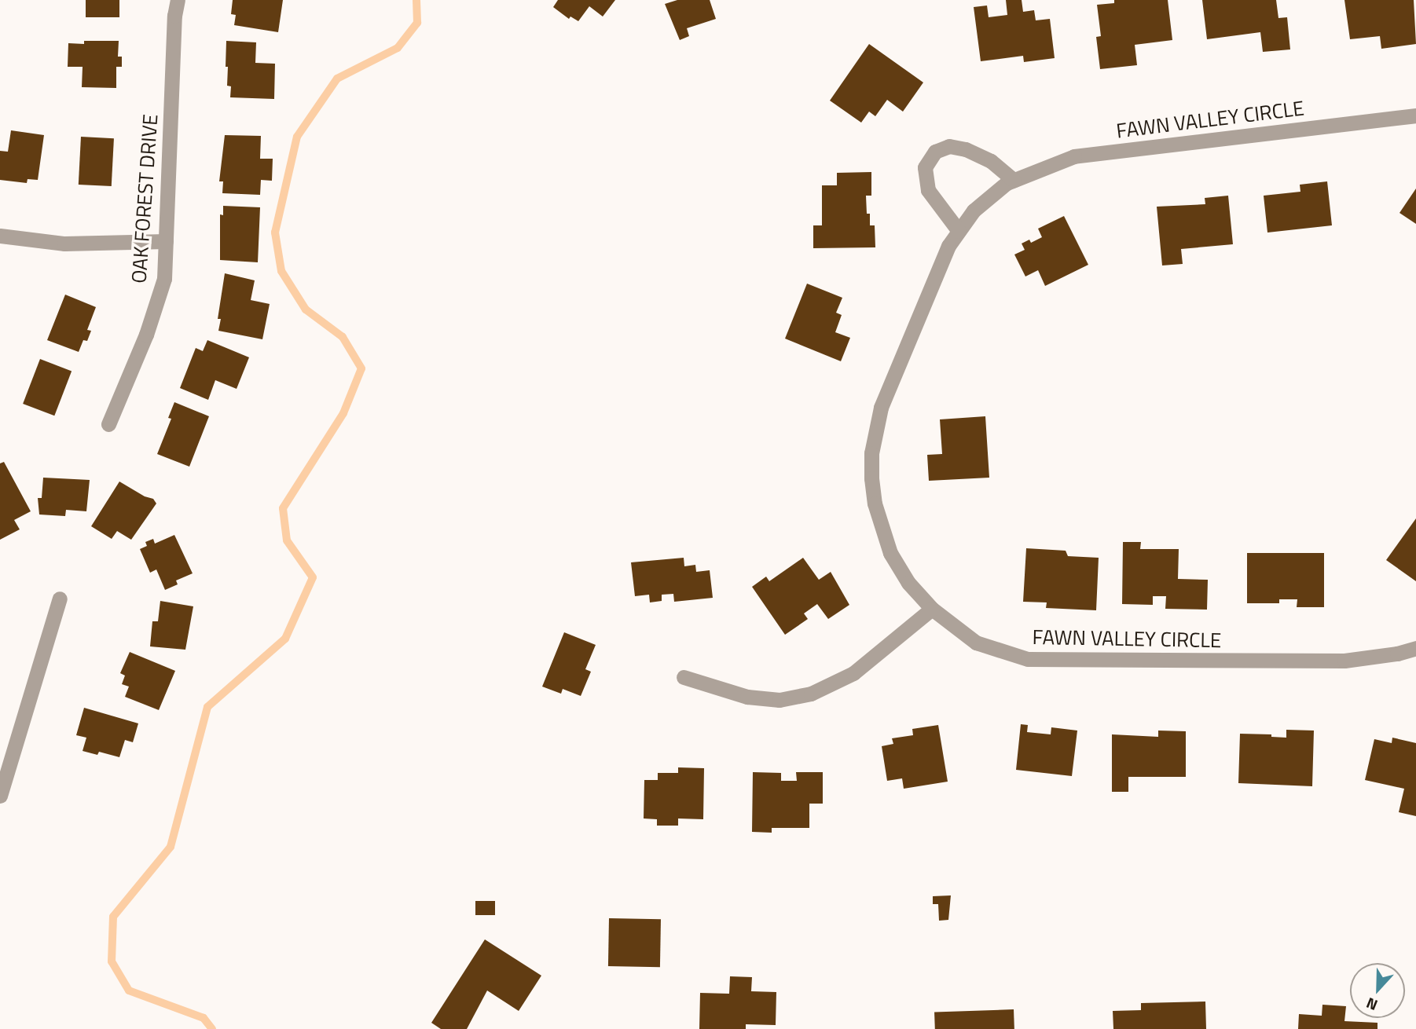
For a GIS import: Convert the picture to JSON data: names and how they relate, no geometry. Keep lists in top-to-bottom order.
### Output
{
  "streets": {
    "street": ["FAWN VALLEY CIRCLE", "OAK FOREST DRIVE"]
  },
  "north": "bottom"
}
